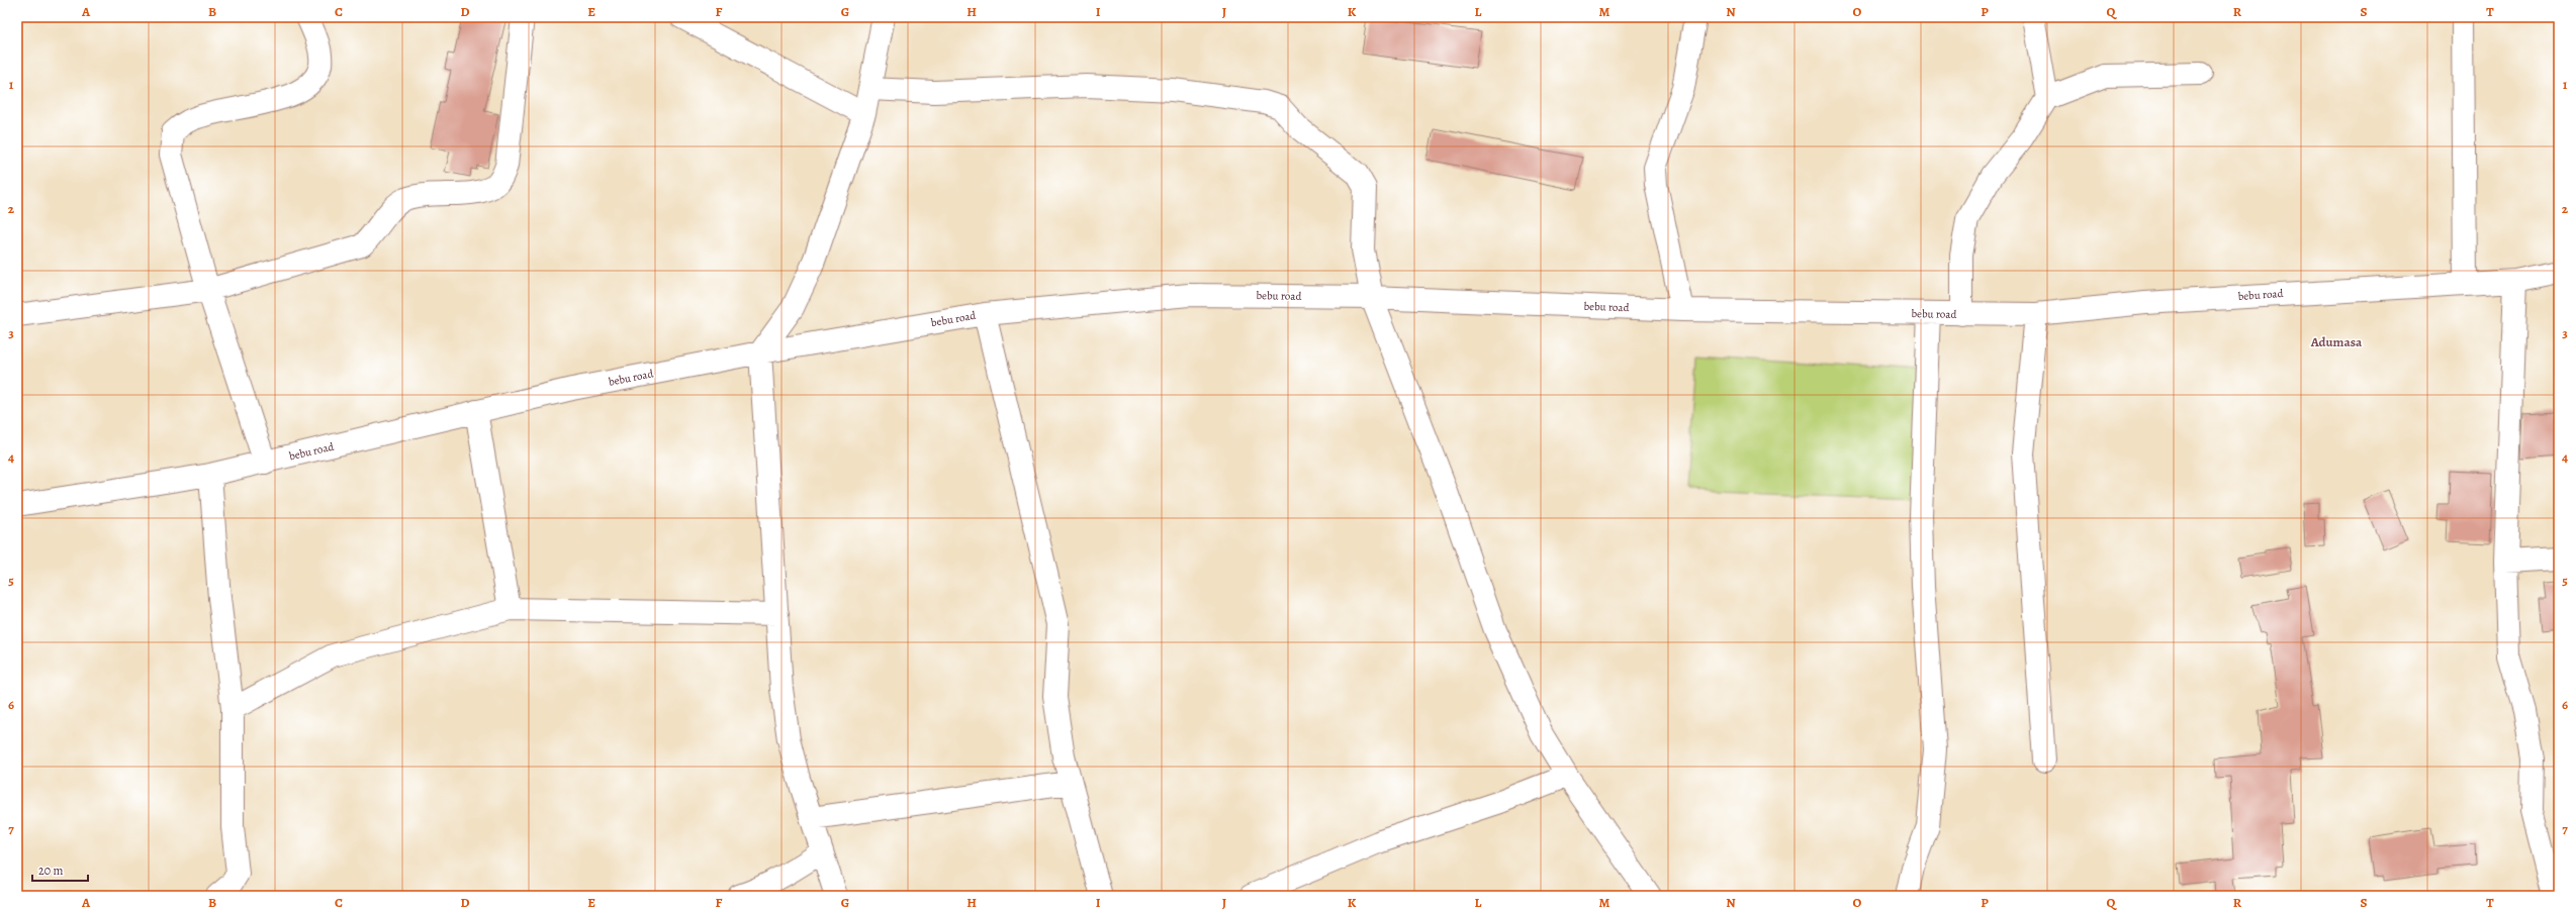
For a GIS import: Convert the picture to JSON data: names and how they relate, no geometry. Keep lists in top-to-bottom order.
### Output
{
  "streets": {
    "street": ["bebu road"]
  },
  "districts": ["Adumasa"],
  "scale_bar": "20 m",
  "grid": {
    "columns": [
      "A",
      "B",
      "C",
      "D",
      "E",
      "F",
      "G",
      "H",
      "I",
      "J",
      "K",
      "L",
      "M",
      "N",
      "O",
      "P",
      "Q",
      "R",
      "S",
      "T"
    ],
    "rows": [
      "1",
      "2",
      "3",
      "4",
      "5",
      "6",
      "7"
    ]
  }
}
